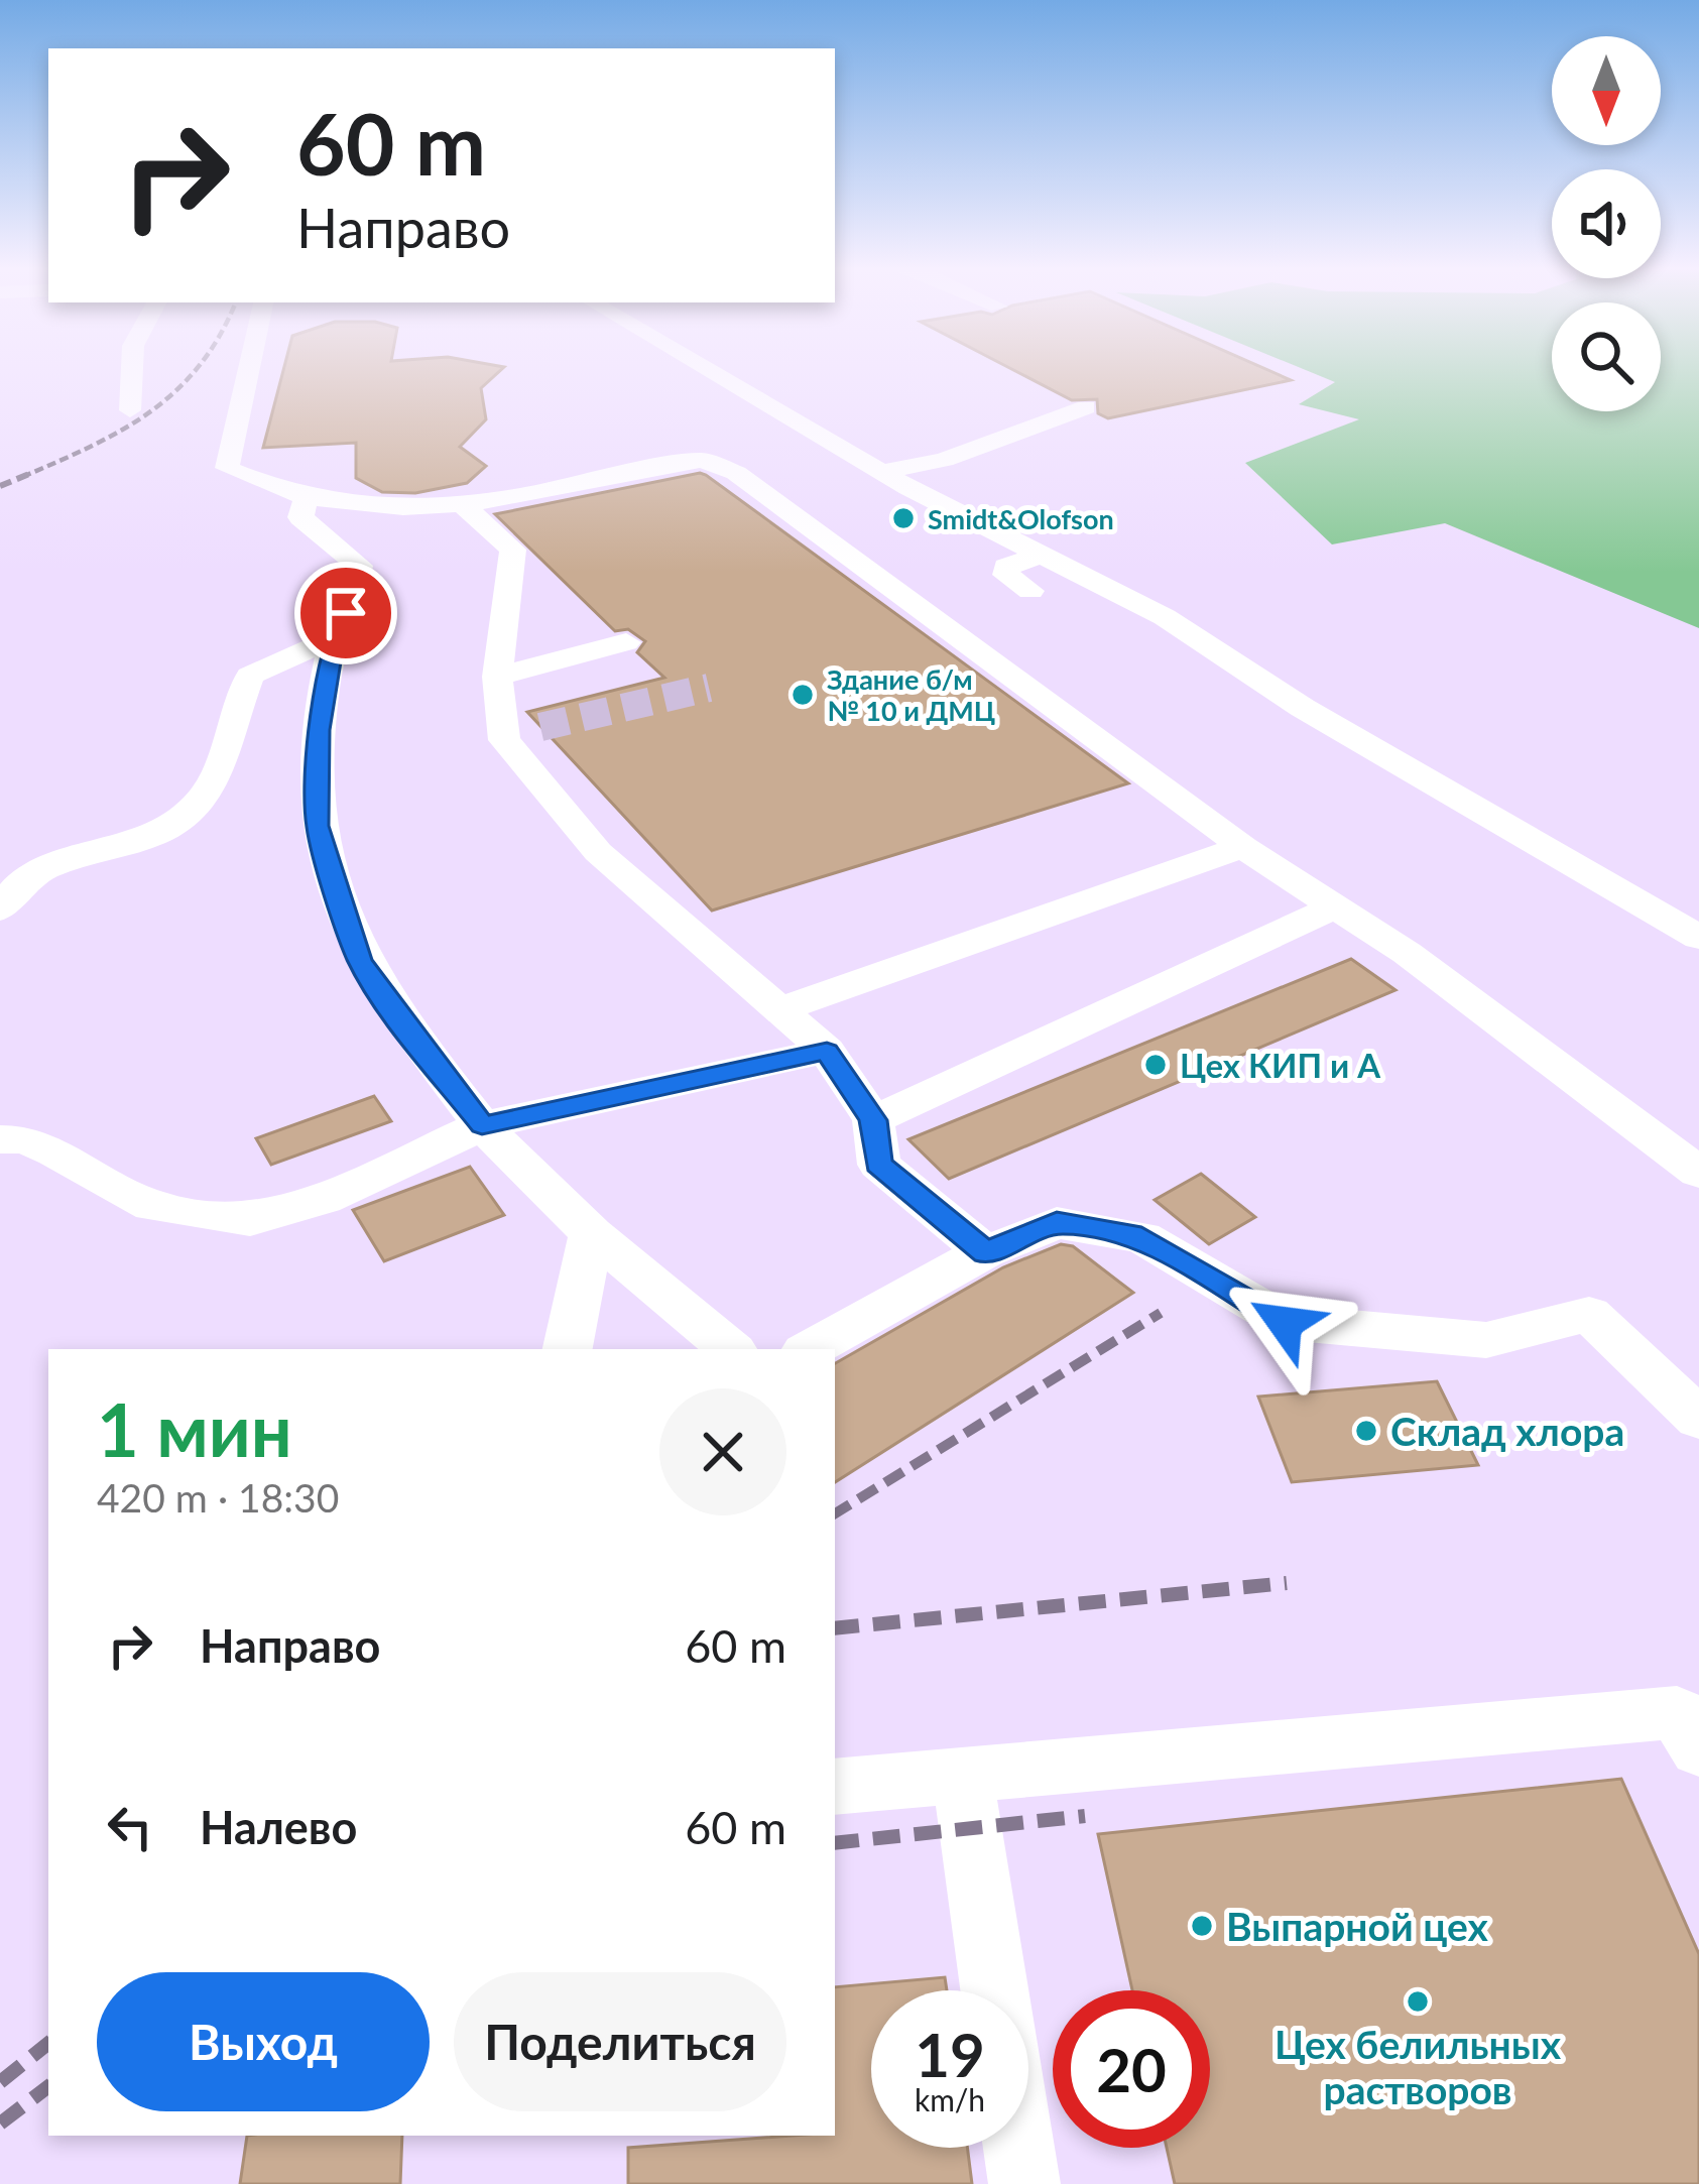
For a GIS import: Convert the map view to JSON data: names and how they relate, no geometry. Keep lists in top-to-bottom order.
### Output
{
  "places": [
    "Smidt&Olofson",
    "Здание б/м № 10 и ДМЦ",
    "Цех КИП и А",
    "Склад хлора",
    "Выпарной цех",
    "Цех белильных растворов"
  ],
  "north": "bottom",
  "page": {
    "turn": ["60 m", "Направо"],
    "heading": ["1 мин", "420 m · 18:30"],
    "list": [
      {
        "name": "Направо",
        "value": "60 m"
      },
      {
        "name": "Налево",
        "value": "60 m"
      }
    ],
    "buttons": ["Выход", "Поделиться"],
    "speed": "19 km/h",
    "limit": "20"
  }
}
